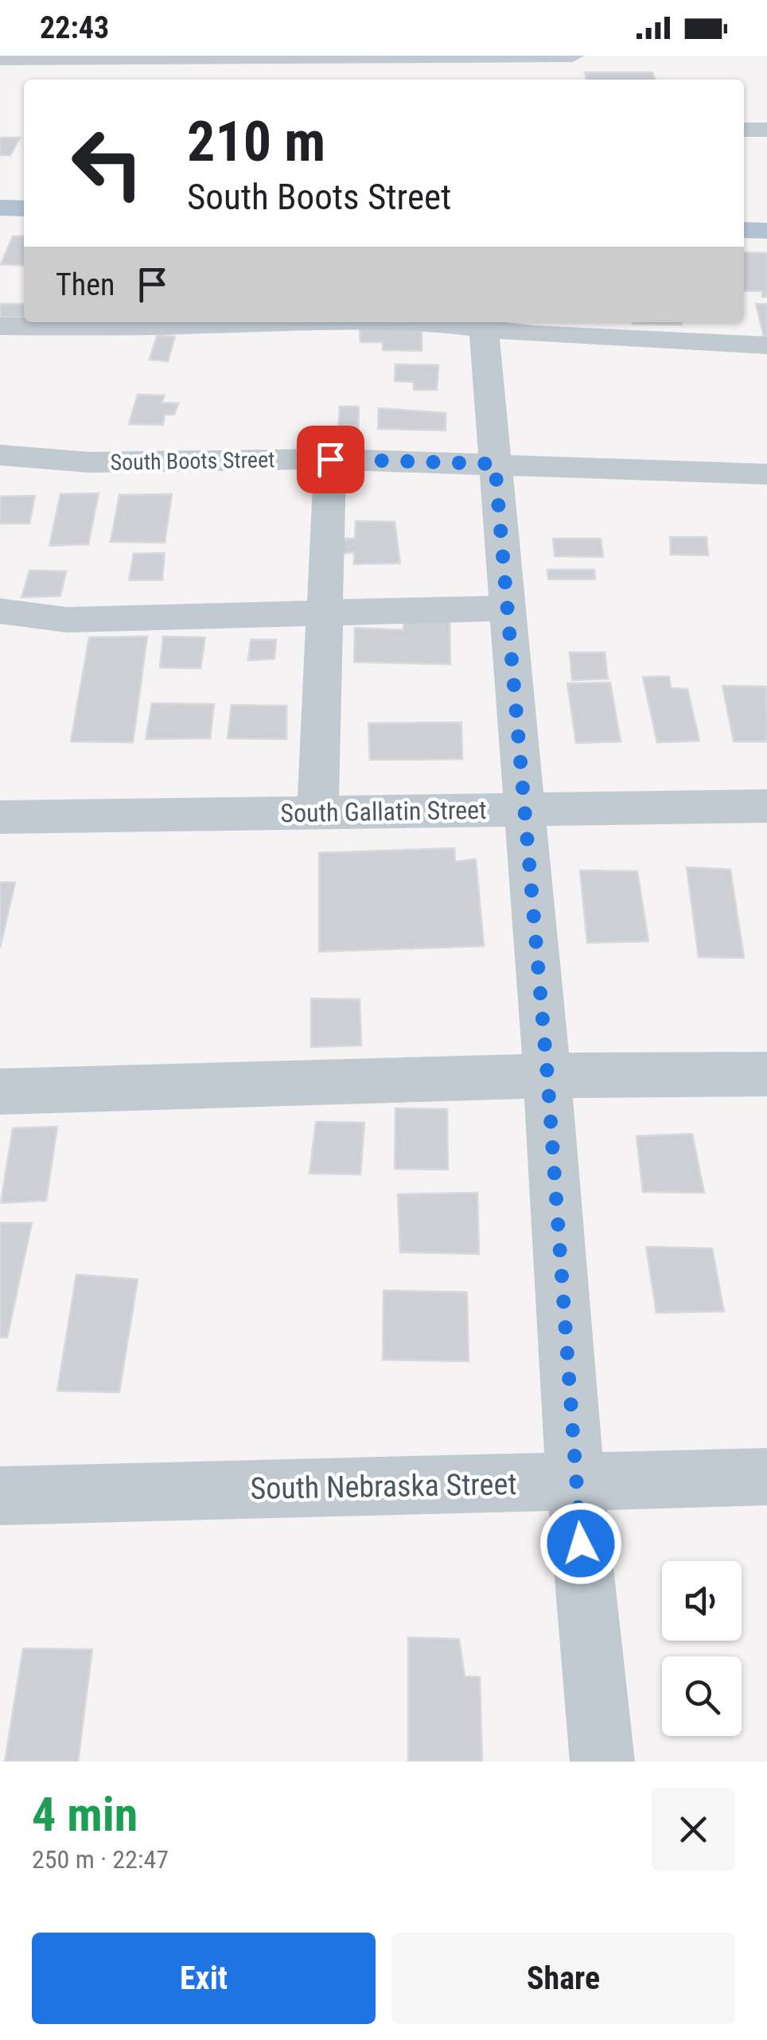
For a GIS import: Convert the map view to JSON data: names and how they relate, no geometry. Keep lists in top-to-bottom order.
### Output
{
  "streets": {
    "street": ["South Boots Street", "South Gallatin Street", "South Nebraska Street"]
  },
  "page": {
    "status": "22:43",
    "turn": ["210 m", "South Boots Street"],
    "then": "Then",
    "heading": ["4 min", "250 m · 22:47"],
    "buttons": ["Exit", "Share"]
  }
}
